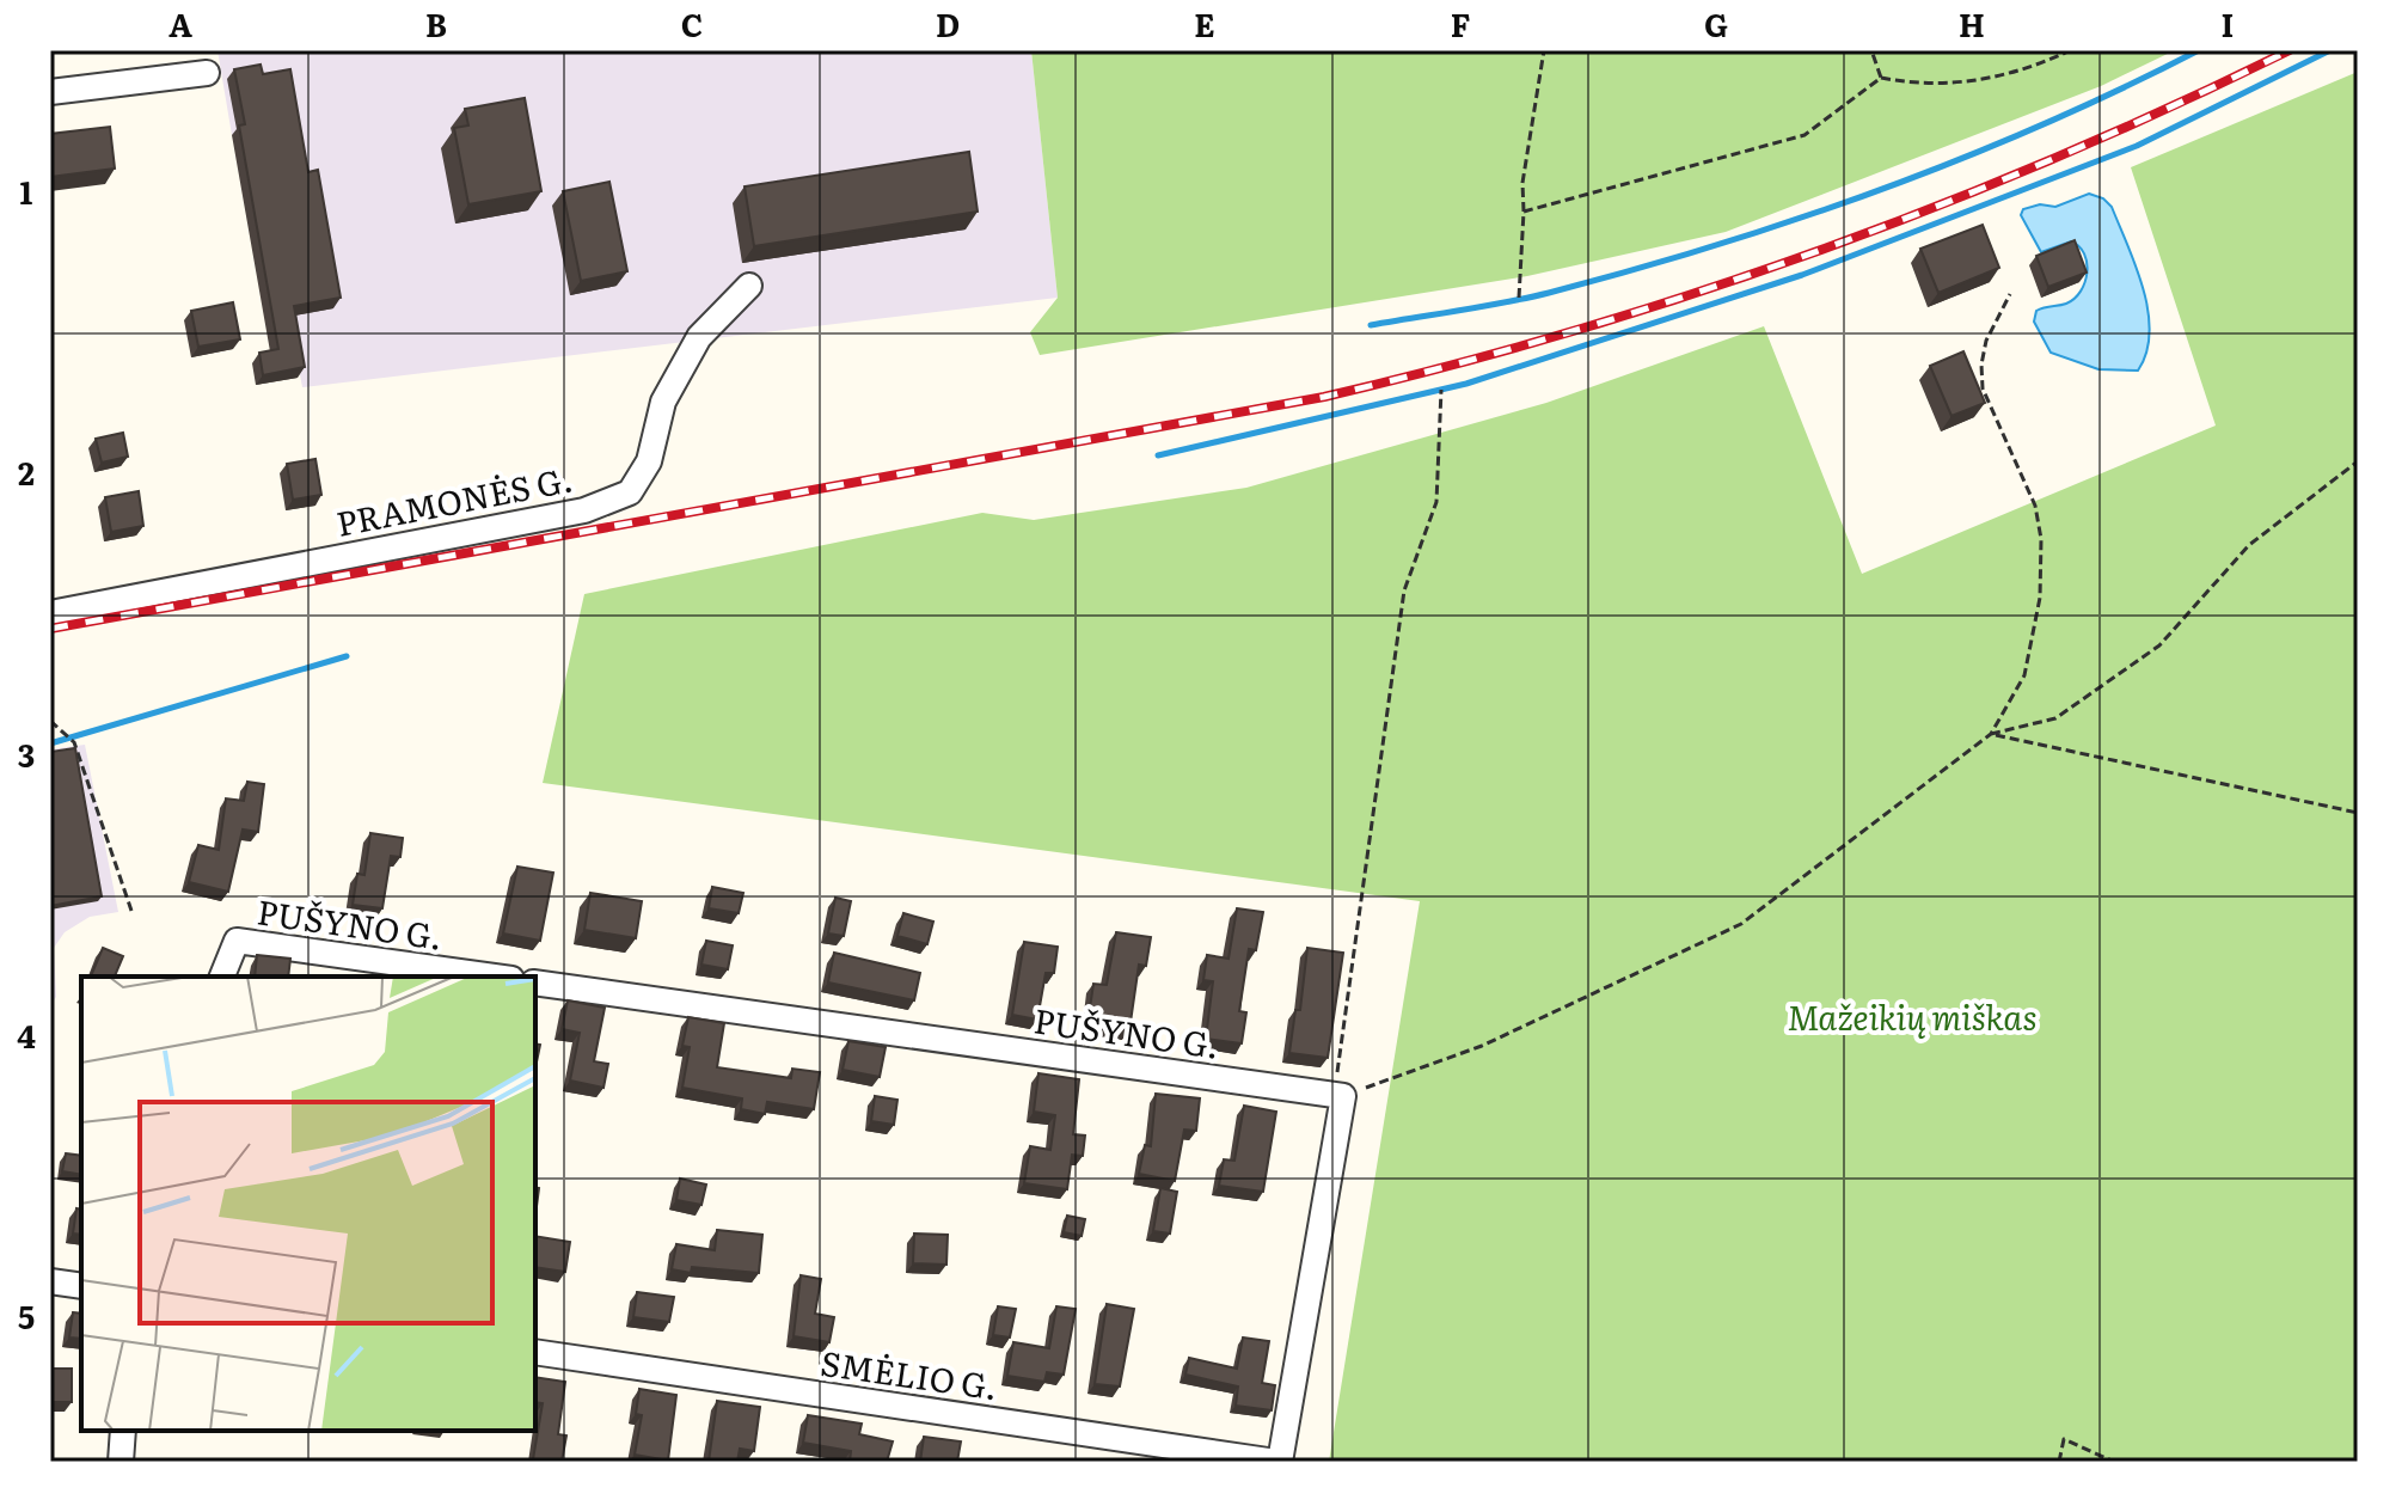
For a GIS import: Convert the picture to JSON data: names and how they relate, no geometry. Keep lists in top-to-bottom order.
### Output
{
  "streets": {
    "street": ["PRAMONĖS G.", "PUŠYNO G.", "SMĖLIO G."]
  },
  "parks": ["Mažeikių miškas"],
  "grid": {
    "columns": [
      "A",
      "B",
      "C",
      "D",
      "E",
      "F",
      "G",
      "H",
      "I"
    ],
    "rows": [
      "1",
      "2",
      "3",
      "4",
      "5"
    ]
  }
}
